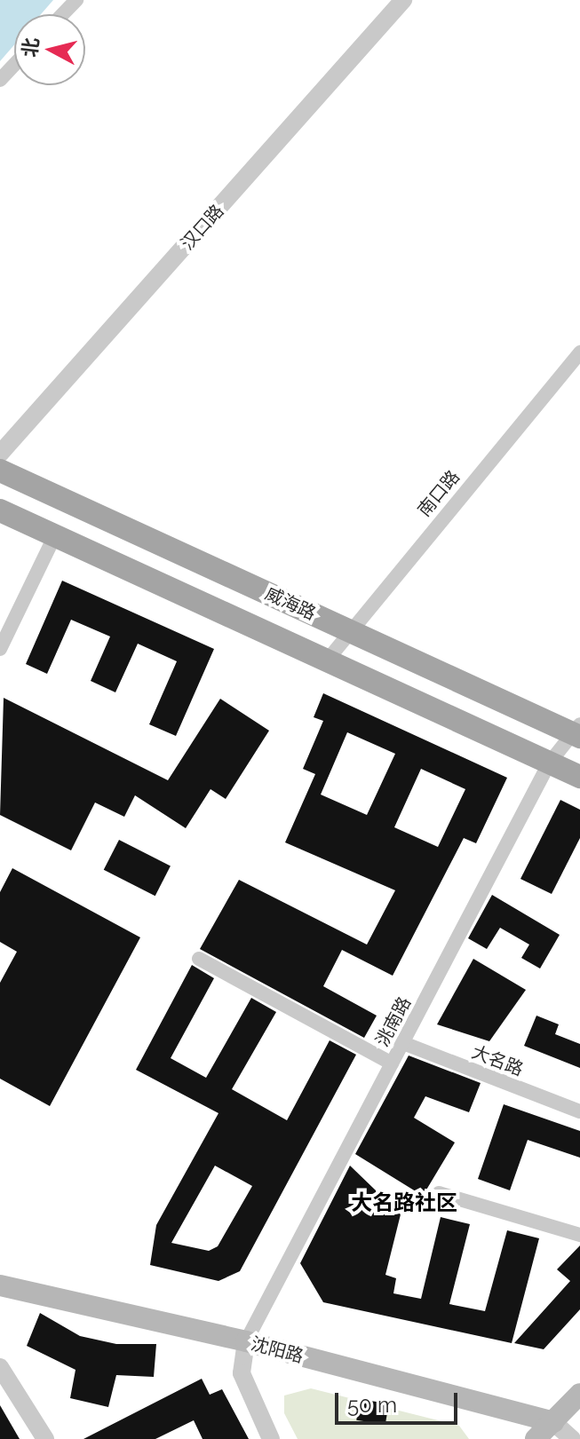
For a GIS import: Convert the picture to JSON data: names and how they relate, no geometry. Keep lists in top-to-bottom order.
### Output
{
  "streets": {
    "main road": ["威海路", "沈阳路"],
    "street": [
      "汉口路",
      "南口路",
      "洮南路",
      "大名路"
    ]
  },
  "crossings": [
    ["南口路", "威海路"],
    ["威海路", "洮南路"],
    ["洮南路", "大名路"],
    ["洮南路", "沈阳路"]
  ],
  "districts": ["大名路社区"],
  "scale_bar": "50 m",
  "north": "left"
}
